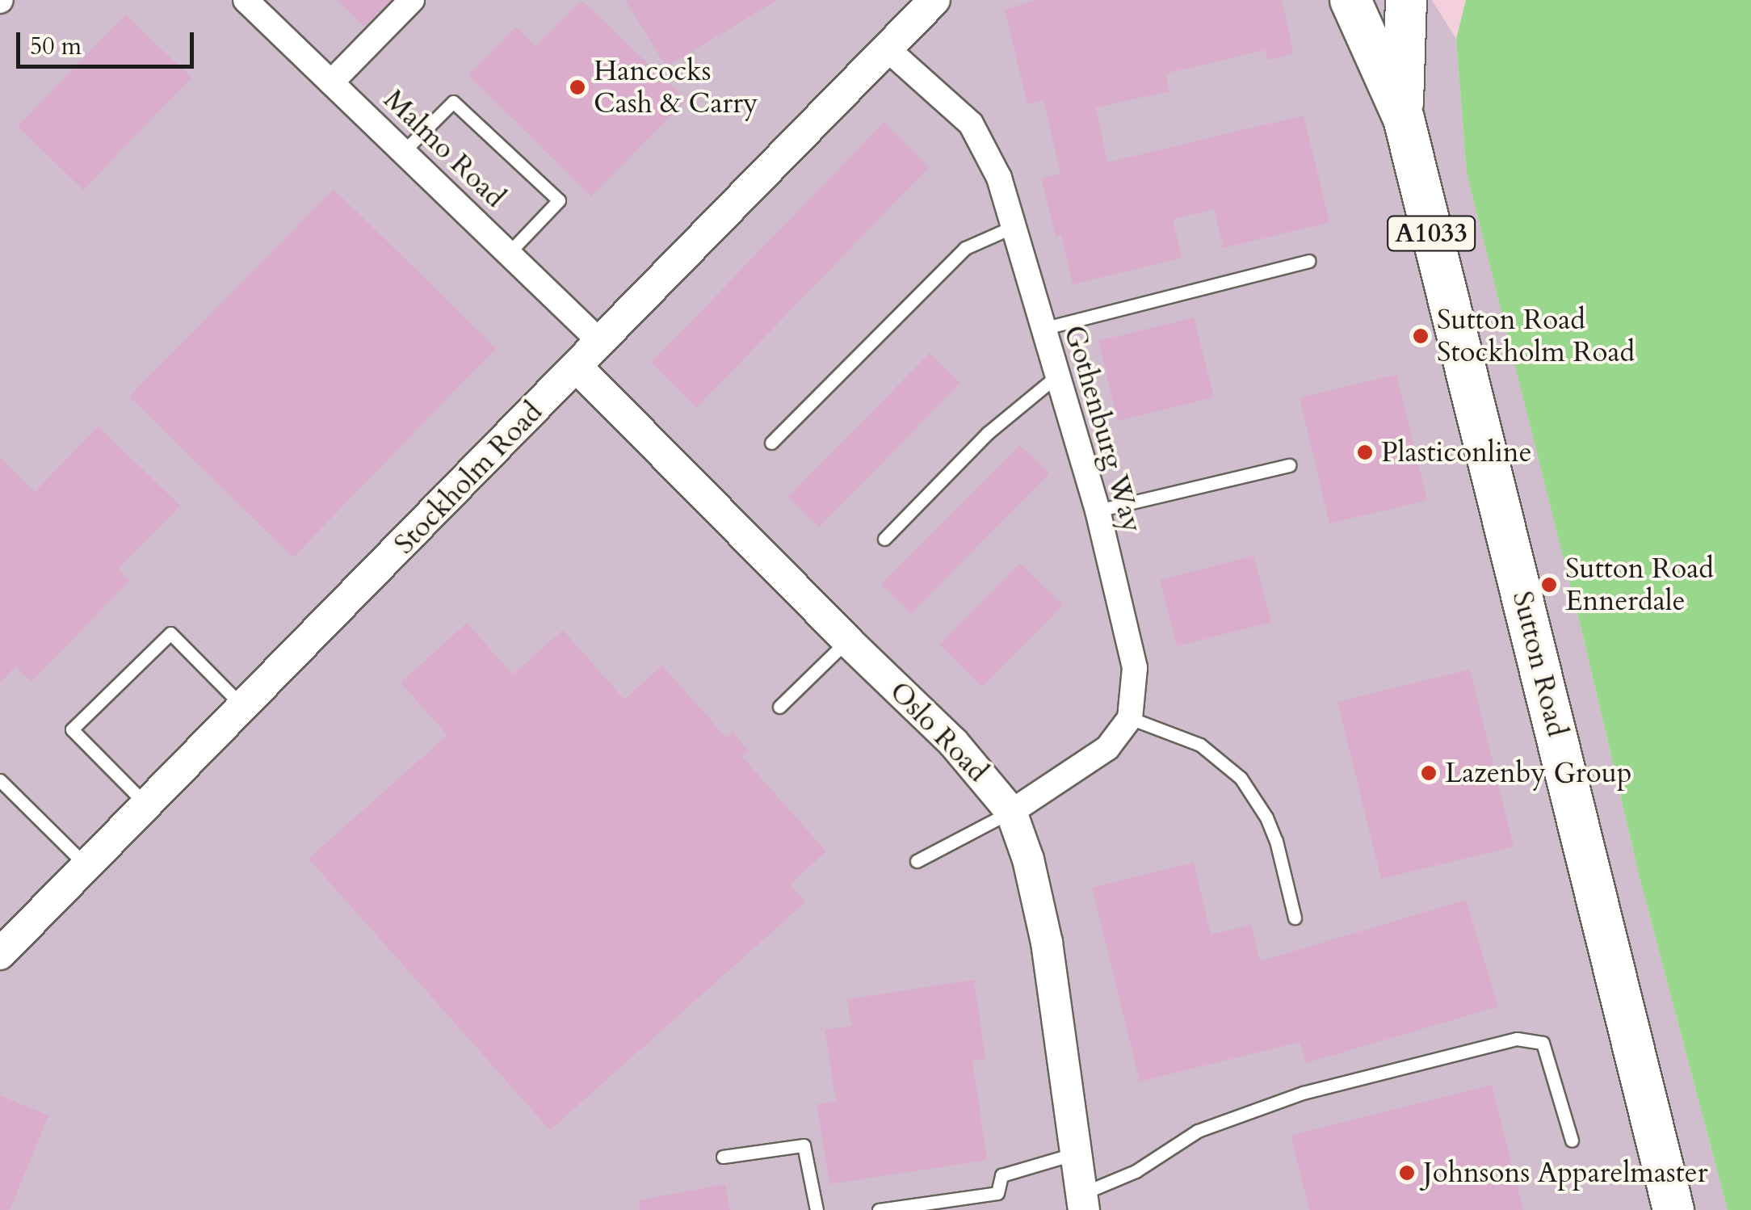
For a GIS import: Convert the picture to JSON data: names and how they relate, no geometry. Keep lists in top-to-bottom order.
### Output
{
  "streets": {
    "highway": ["A1033", "Sutton Road"],
    "street": [
      "Malmo Road",
      "Gothenburg Way",
      "Stockholm Road",
      "Oslo Road"
    ]
  },
  "crossings": [
    ["Malmo Road", "Stockholm Road"],
    ["A1033", "Sutton Road"],
    ["Gothenburg Way", "Stockholm Road"],
    ["Stockholm Road", "Oslo Road"]
  ],
  "places": [
    "Hancocks Cash & Carry",
    "Sutton Road Stockholm Road",
    "Plasticonline",
    "Sutton Road Ennerdale",
    "Lazenby Group",
    "Johnsons Apparelmaster"
  ],
  "scale_bar": "50 m"
}
